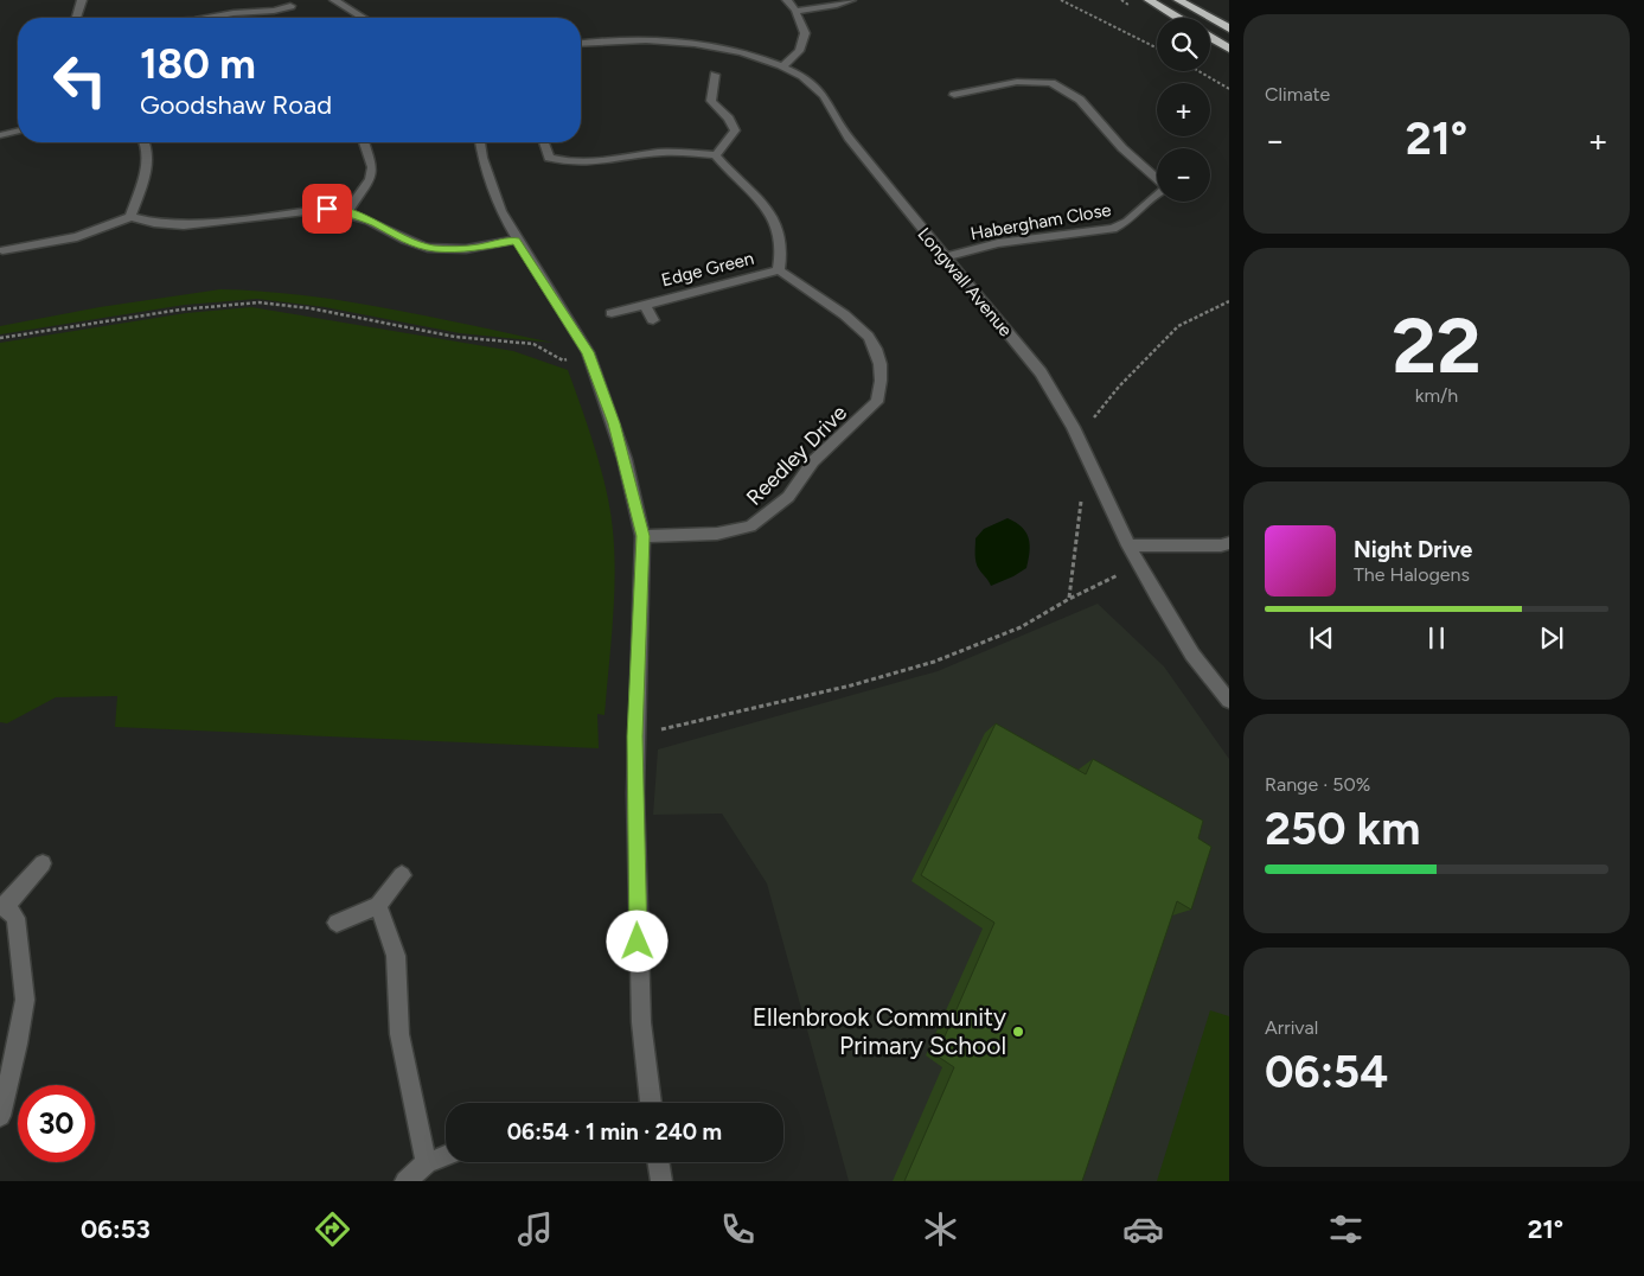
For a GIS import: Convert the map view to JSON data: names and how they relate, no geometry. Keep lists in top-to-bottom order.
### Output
{
  "streets": {
    "street": [
      "Habergham Close",
      "Edge Green",
      "Longwall Avenue",
      "Reedley Drive"
    ]
  },
  "crossings": [
    ["Habergham Close", "Longwall Avenue"],
    ["Edge Green", "Reedley Drive"]
  ],
  "places": ["Ellenbrook Community Primary School"],
  "page": {
    "tile": [
      "Climate",
      ["22", "km/h"],
      ["Range · 50%", "250 km"],
      ["Arrival", "06:54"]
    ],
    "map_buttons": ["+", "−"],
    "turn": ["180 m", "Goodshaw Road"],
    "heat": ["−", "21°", "+"],
    "song": ["Night Drive", "The Halogens"],
    "limit": "30",
    "trip": "06:54 · 1 min · 240 m",
    "tabs": ["06:53", "21°"]
  }
}
